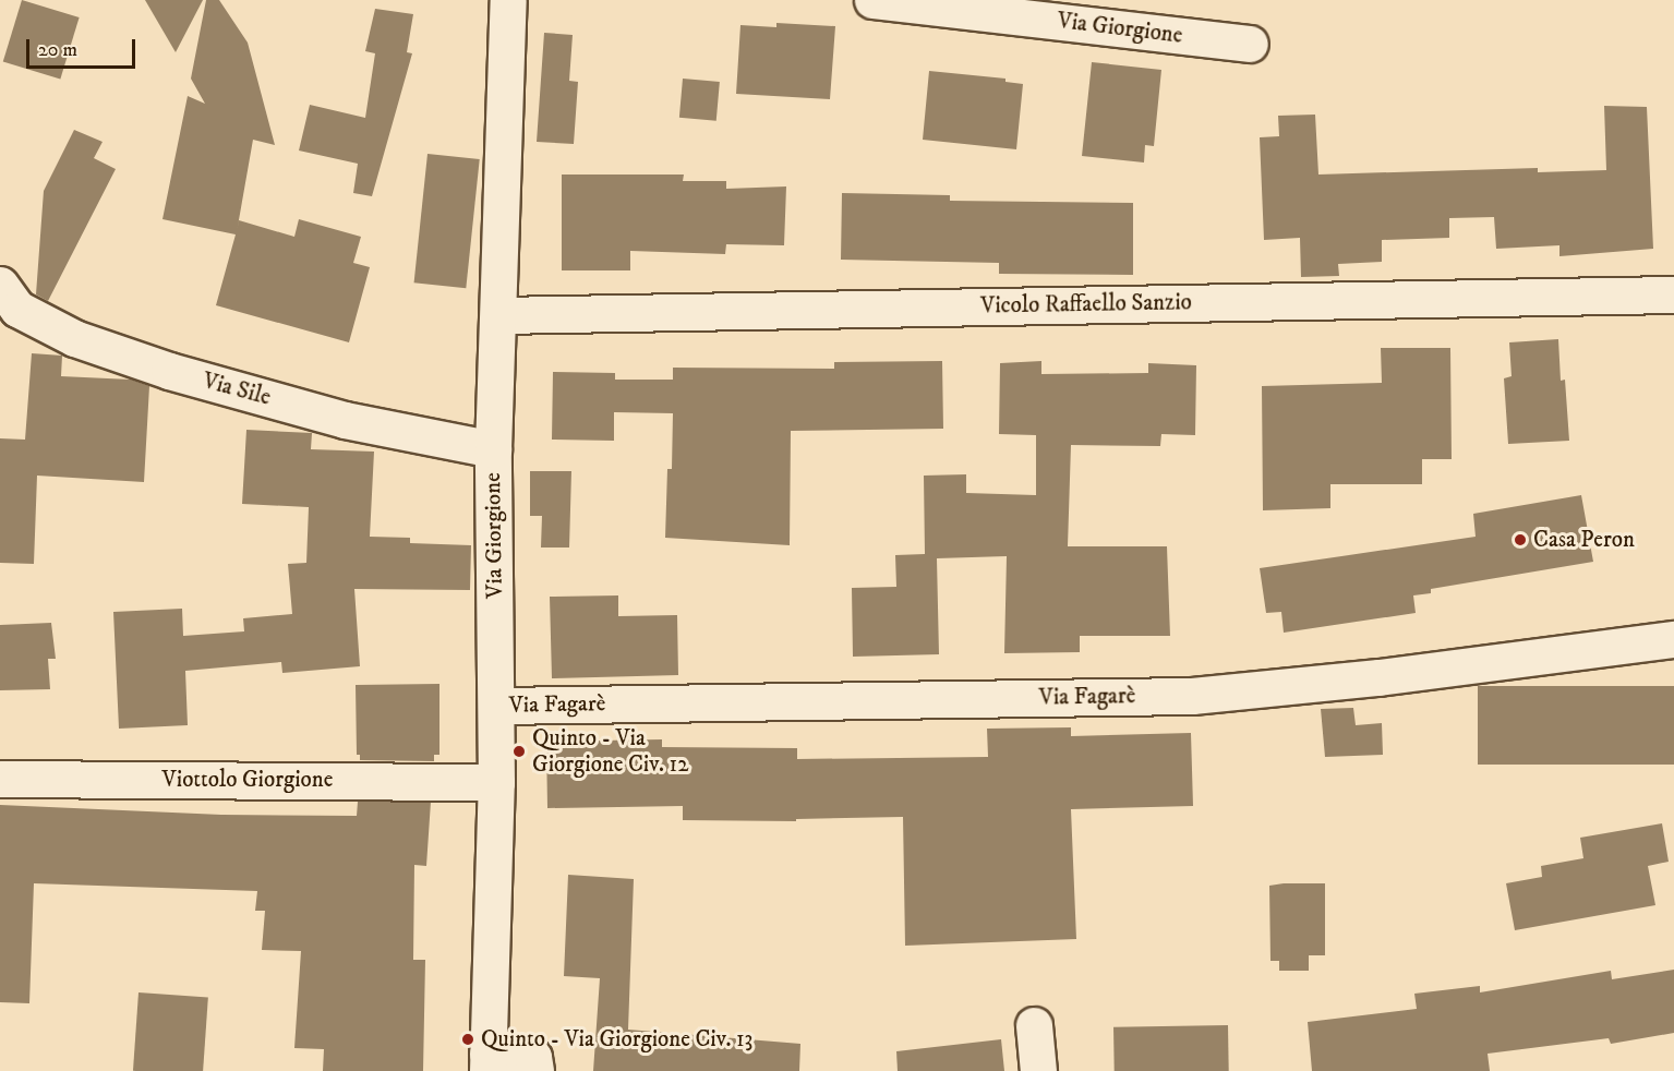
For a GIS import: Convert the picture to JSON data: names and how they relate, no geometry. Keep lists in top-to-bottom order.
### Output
{
  "streets": {
    "street": [
      "Via Giorgione",
      "Vicolo Raffaello Sanzio",
      "Via Sile",
      "Via Fagarè",
      "Viottolo Giorgione"
    ]
  },
  "crossings": [
    ["Via Giorgione", "Vicolo Raffaello Sanzio"],
    ["Via Giorgione", "Via Sile"],
    ["Via Giorgione", "Via Fagarè"],
    ["Via Giorgione", "Viottolo Giorgione"]
  ],
  "places": ["Casa Peron", "Quinto - Via Giorgione Civ. 12", "Quinto - Via Giorgione Civ. 13"],
  "scale_bar": "20 m"
}
